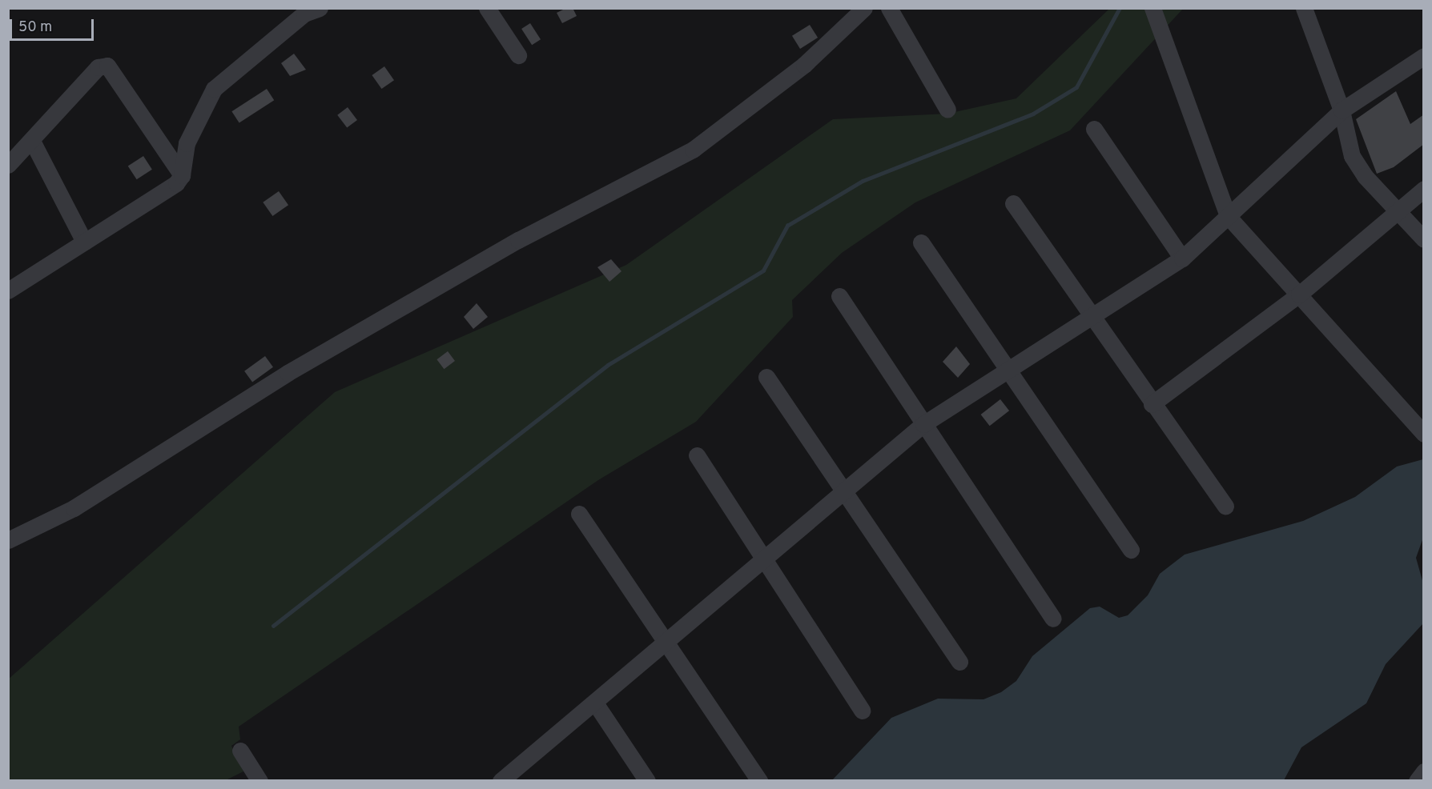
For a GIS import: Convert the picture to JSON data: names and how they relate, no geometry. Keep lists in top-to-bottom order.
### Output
{
  "scale_bar": "50 m"
}
